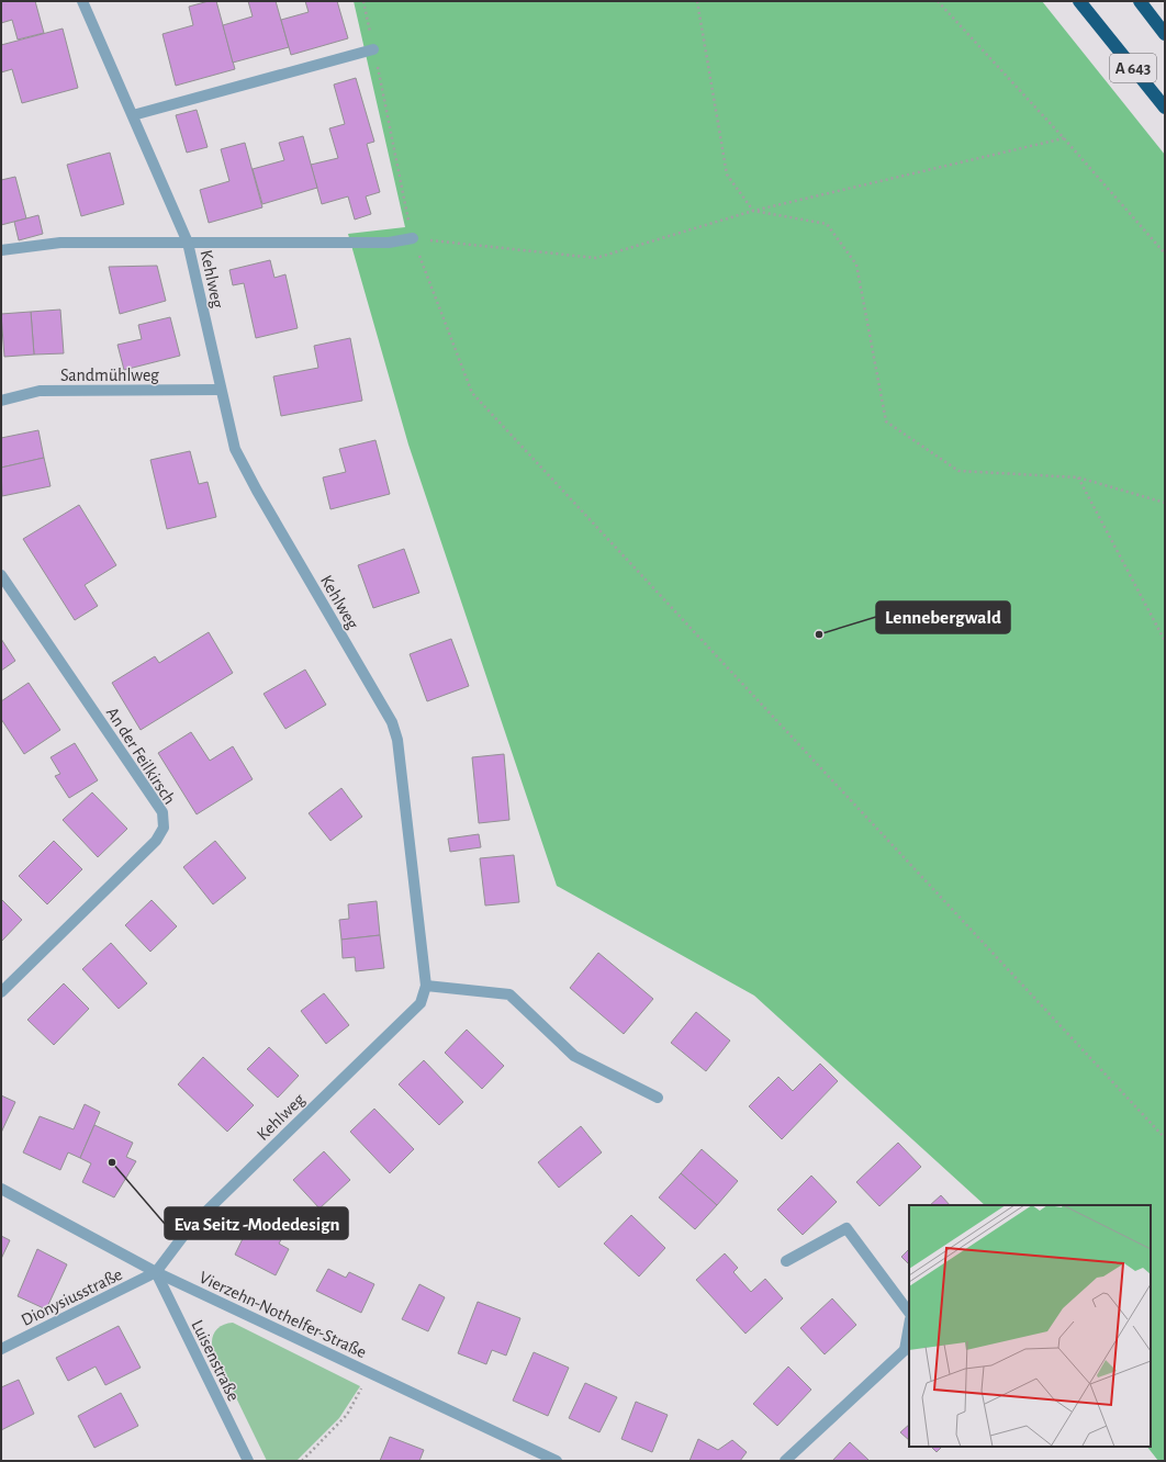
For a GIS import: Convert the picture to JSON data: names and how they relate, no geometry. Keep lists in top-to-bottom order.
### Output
{
  "streets": {
    "highway": ["A 643"],
    "street": [
      "Kehlweg",
      "Sandmühlweg",
      "An der Feilkirsch",
      "Dionysiusstraße",
      "Vierzehn-Nothelfer-Straße",
      "Luisenstraße"
    ]
  },
  "crossings": [
    ["Kehlweg", "Sandmühlweg"],
    ["Kehlweg", "Dionysiusstraße"],
    ["Kehlweg", "Vierzehn-Nothelfer-Straße"],
    ["Kehlweg", "Luisenstraße"],
    ["Dionysiusstraße", "Vierzehn-Nothelfer-Straße"],
    ["Dionysiusstraße", "Luisenstraße"],
    ["Vierzehn-Nothelfer-Straße", "Luisenstraße"]
  ],
  "places": ["Lennebergwald", "Eva Seitz -Modedesign"]
}
